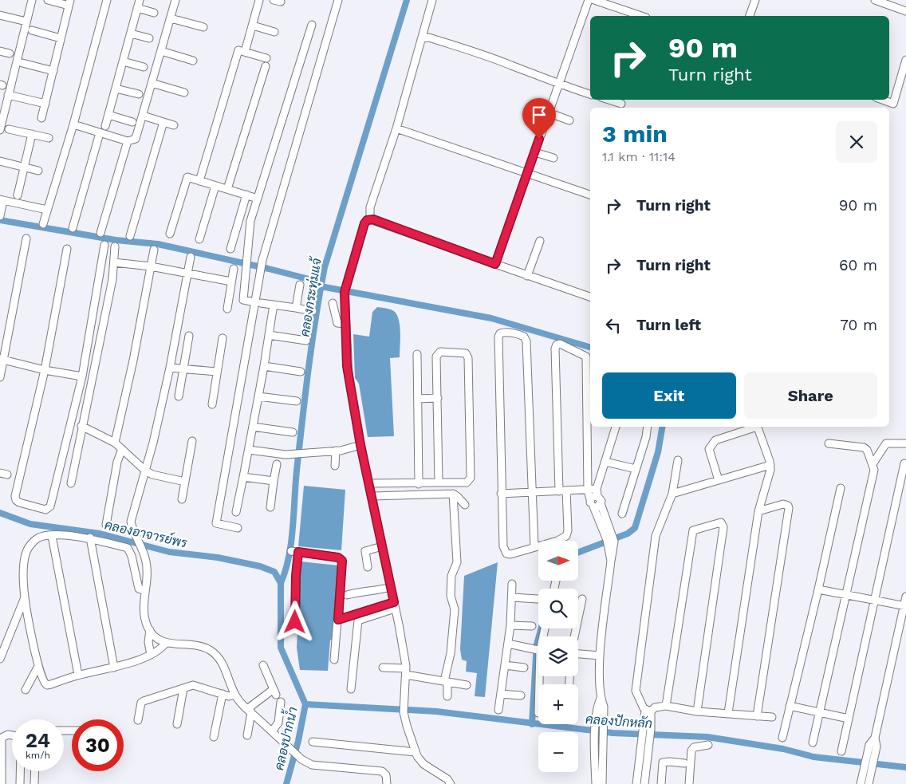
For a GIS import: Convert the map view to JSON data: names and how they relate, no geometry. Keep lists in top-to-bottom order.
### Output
{
  "water": [
    "คลองกระทุ่มแจ้",
    "คลองอาจารย์พร",
    "คลองปักหลัก",
    "คลองปากน้ำ"
  ],
  "north": "right",
  "page": {
    "turn": ["90 m", "Turn right"],
    "heading": ["3 min", "1.1 km · 11:14"],
    "list": [
      {
        "name": "Turn right",
        "value": "90 m"
      },
      {
        "name": "Turn right",
        "value": "60 m"
      },
      {
        "name": "Turn left",
        "value": "70 m"
      }
    ],
    "buttons": ["Exit", "Share"],
    "map_buttons": ["+", "−"],
    "speed": "24 km/h",
    "limit": "30"
  }
}
